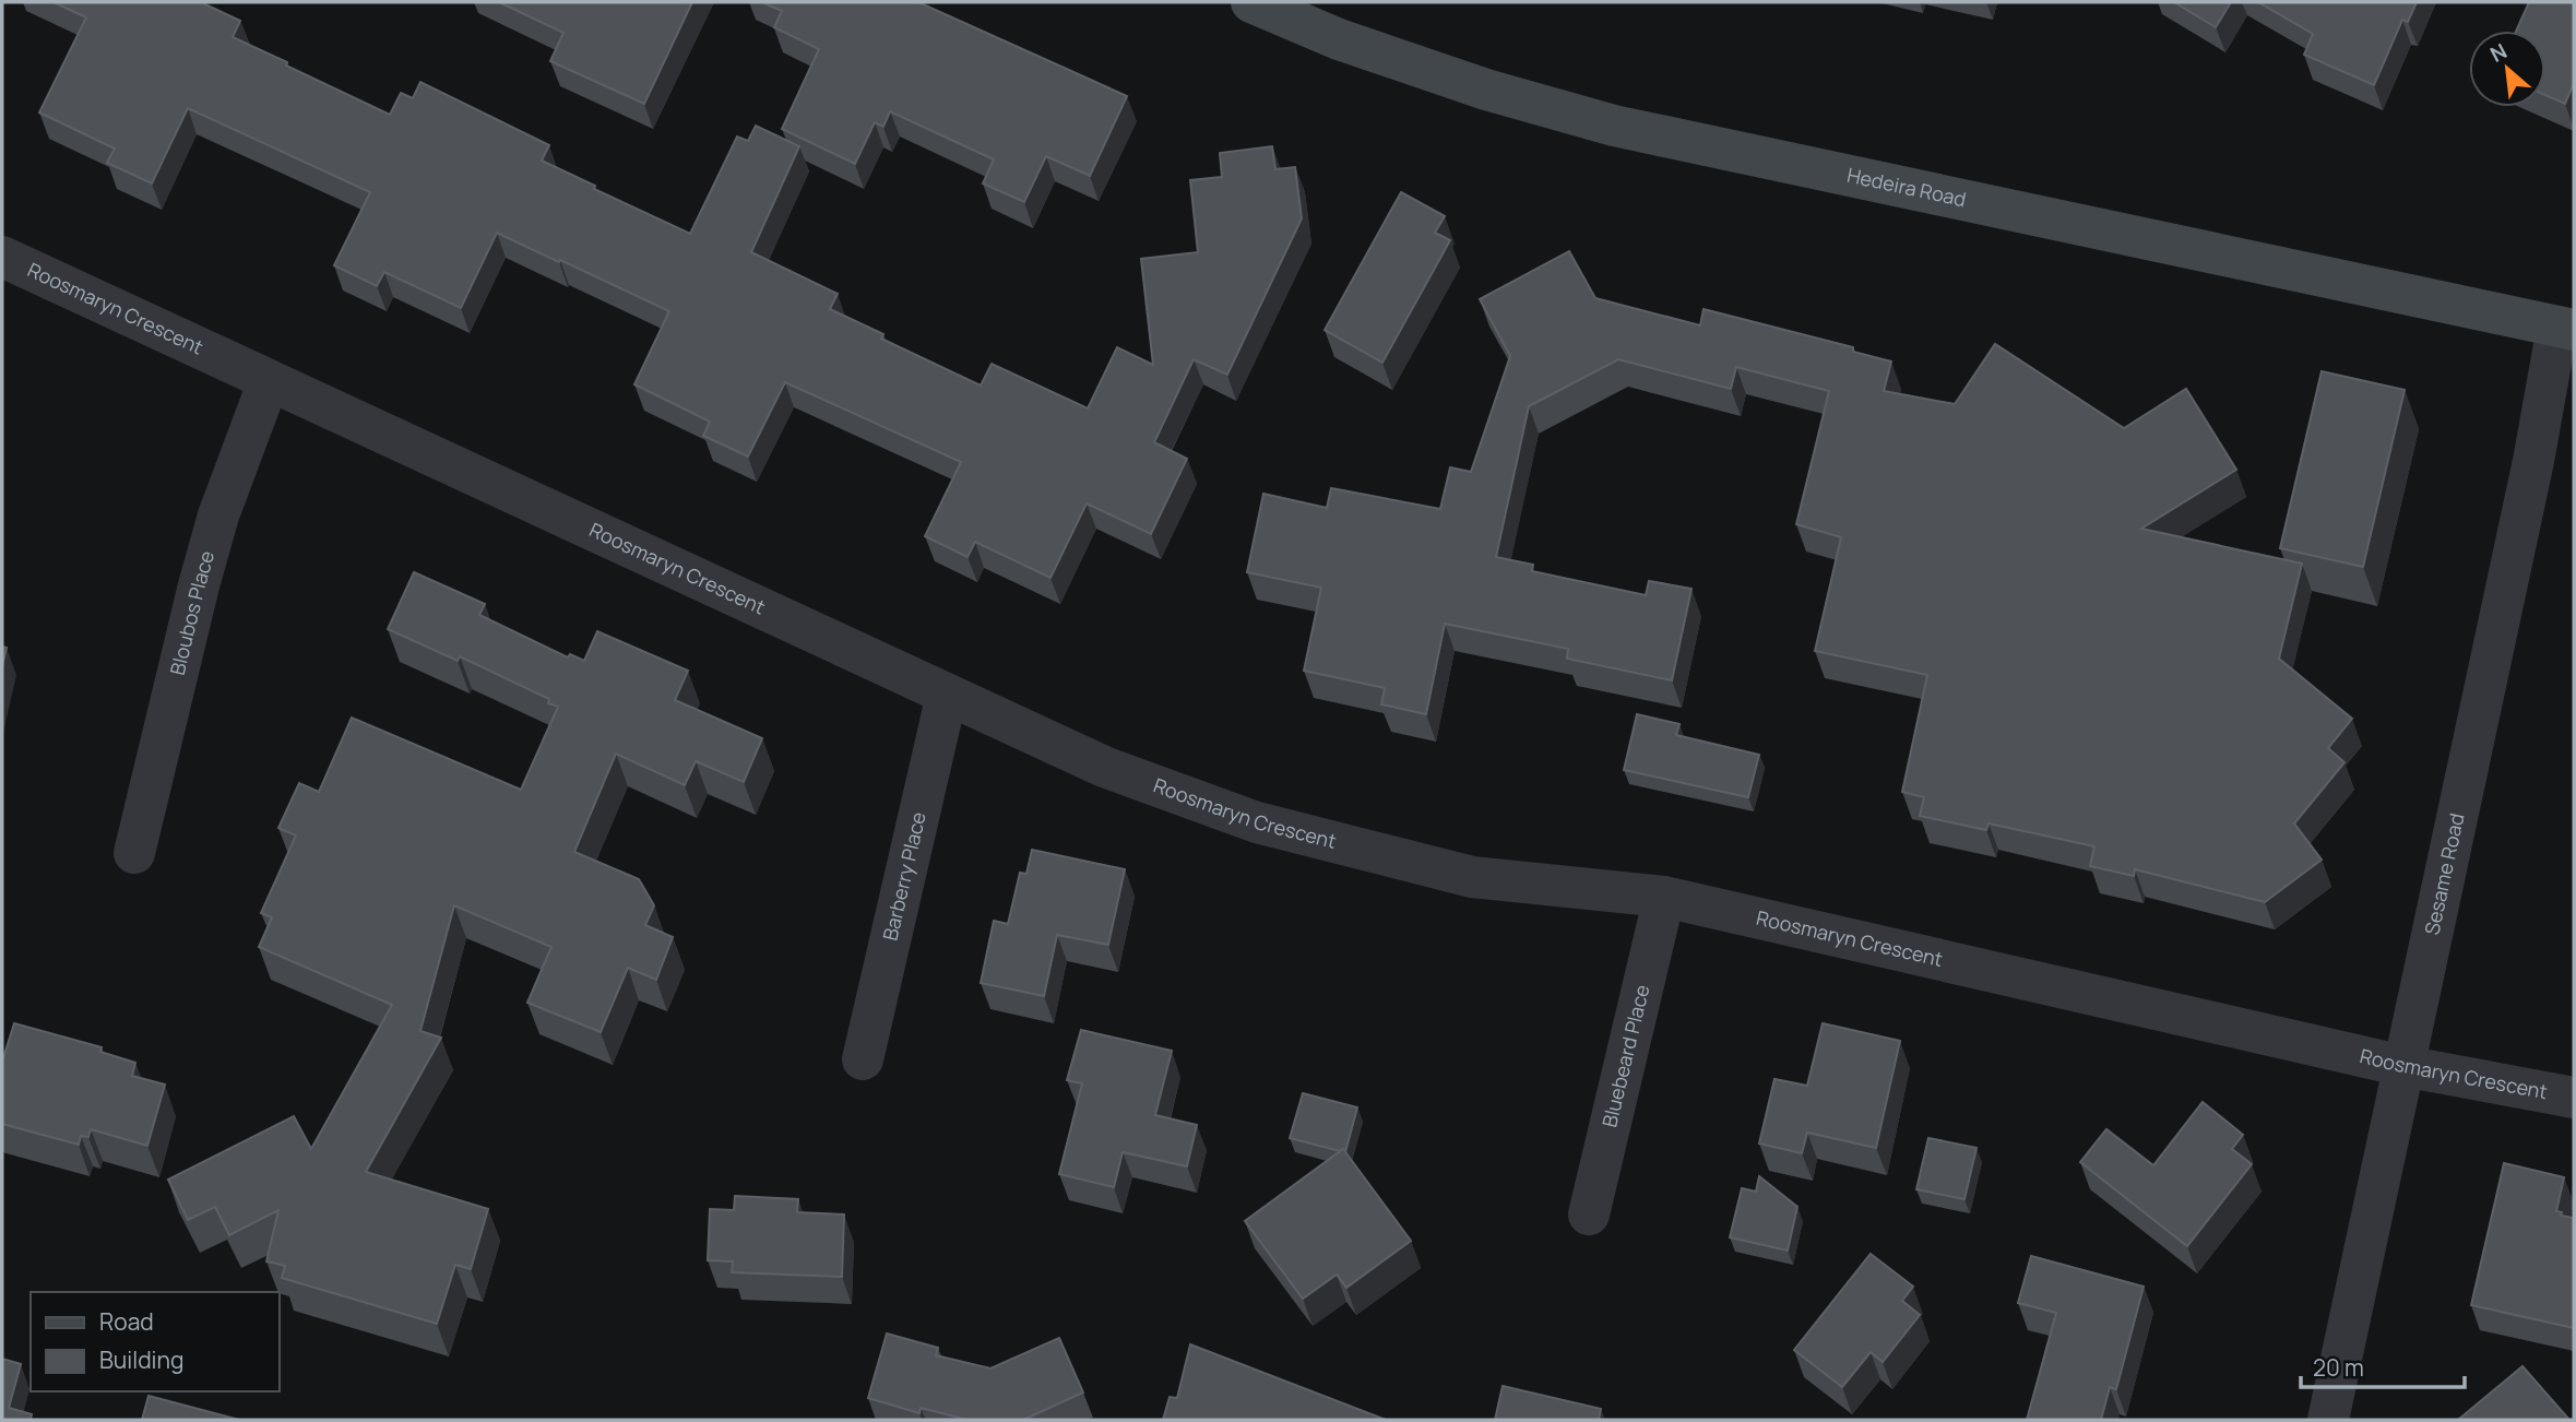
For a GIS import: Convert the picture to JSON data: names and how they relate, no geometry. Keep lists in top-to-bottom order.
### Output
{
  "streets": {
    "street": [
      "Hedeira Road",
      "Roosmaryn Crescent",
      "Bloubos Place",
      "Sesame Road",
      "Barberry Place",
      "Bluebeard Place"
    ]
  },
  "crossings": [
    ["Hedeira Road", "Sesame Road"],
    ["Roosmaryn Crescent", "Bloubos Place"],
    ["Roosmaryn Crescent", "Sesame Road"],
    ["Roosmaryn Crescent", "Barberry Place"],
    ["Roosmaryn Crescent", "Bluebeard Place"]
  ],
  "legend": ["Road", "Building"],
  "scale_bar": "20 m",
  "north": "top left"
}
